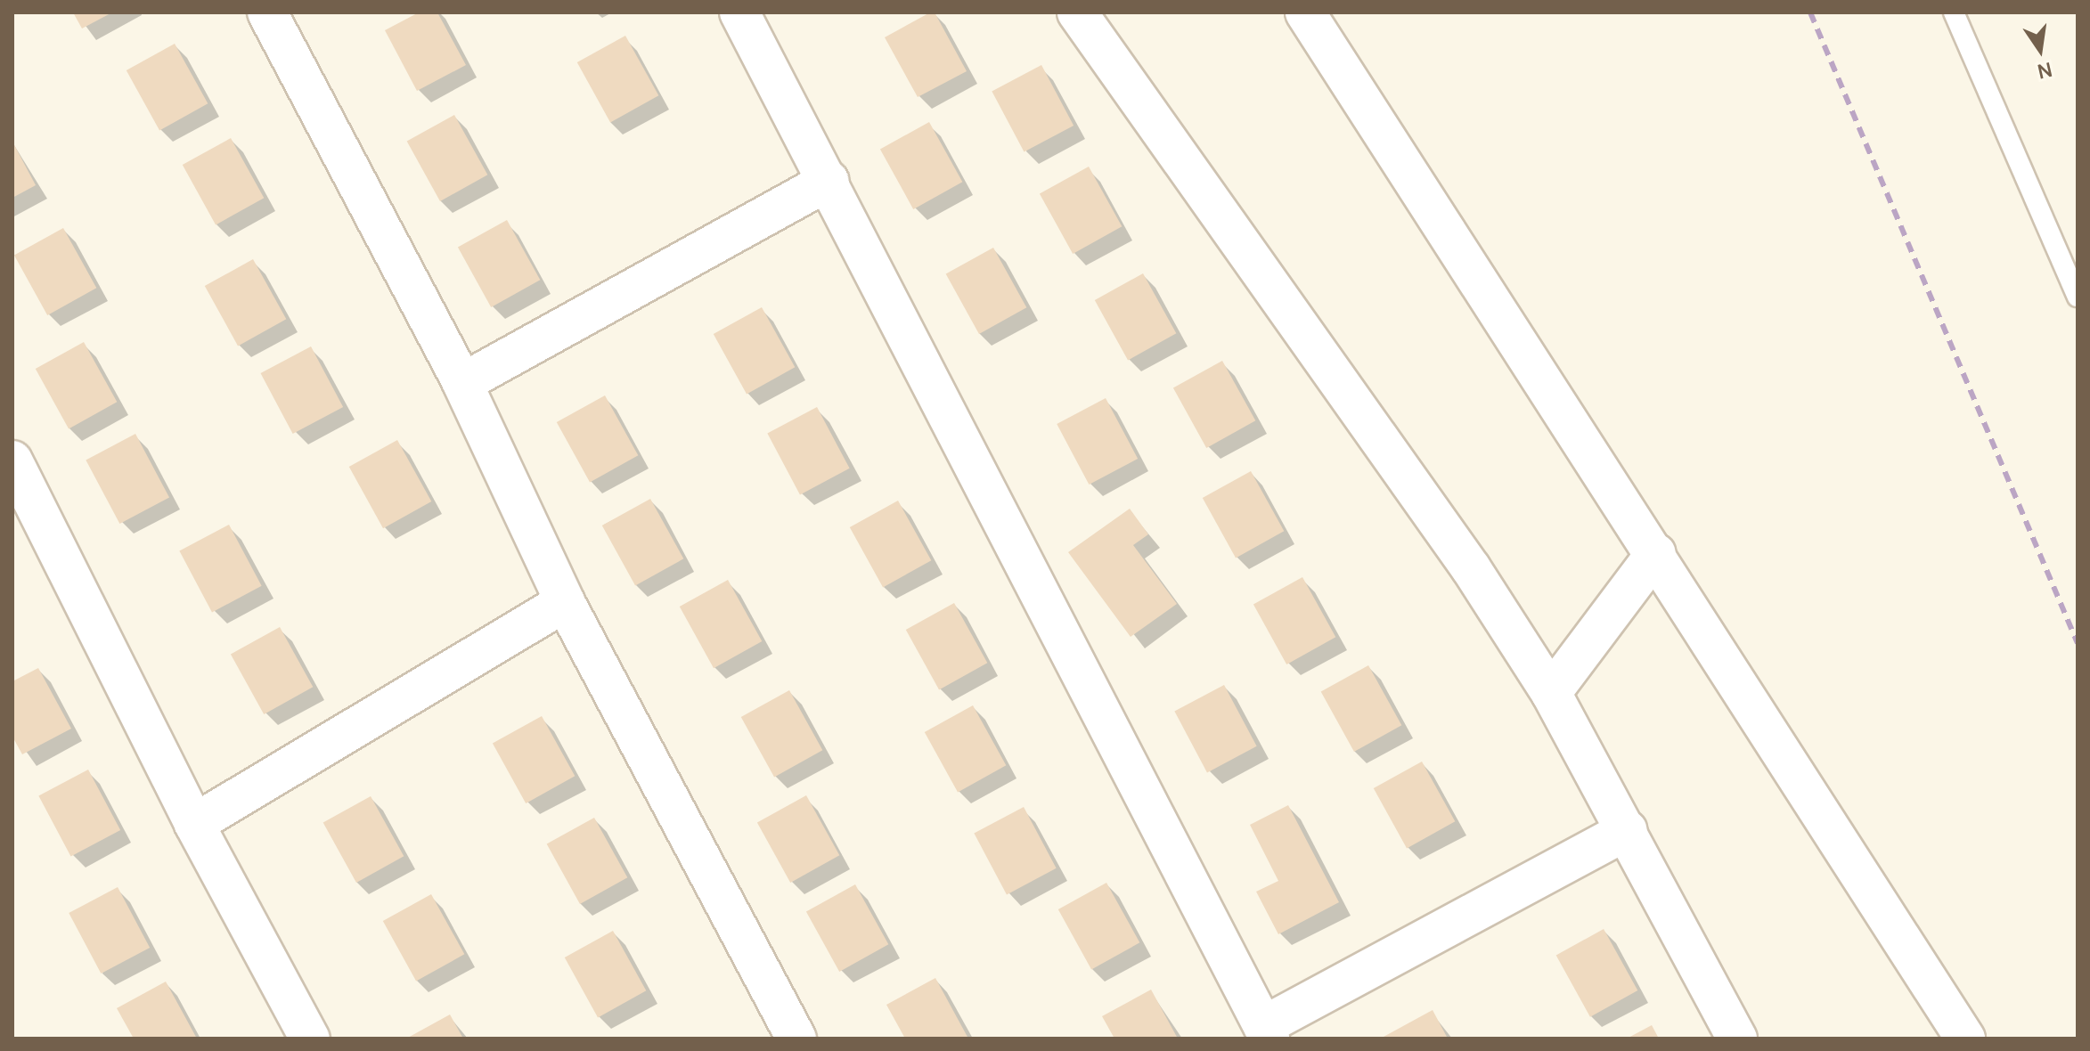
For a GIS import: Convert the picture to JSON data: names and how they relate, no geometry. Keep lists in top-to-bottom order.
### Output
{
  "north": "bottom"
}
